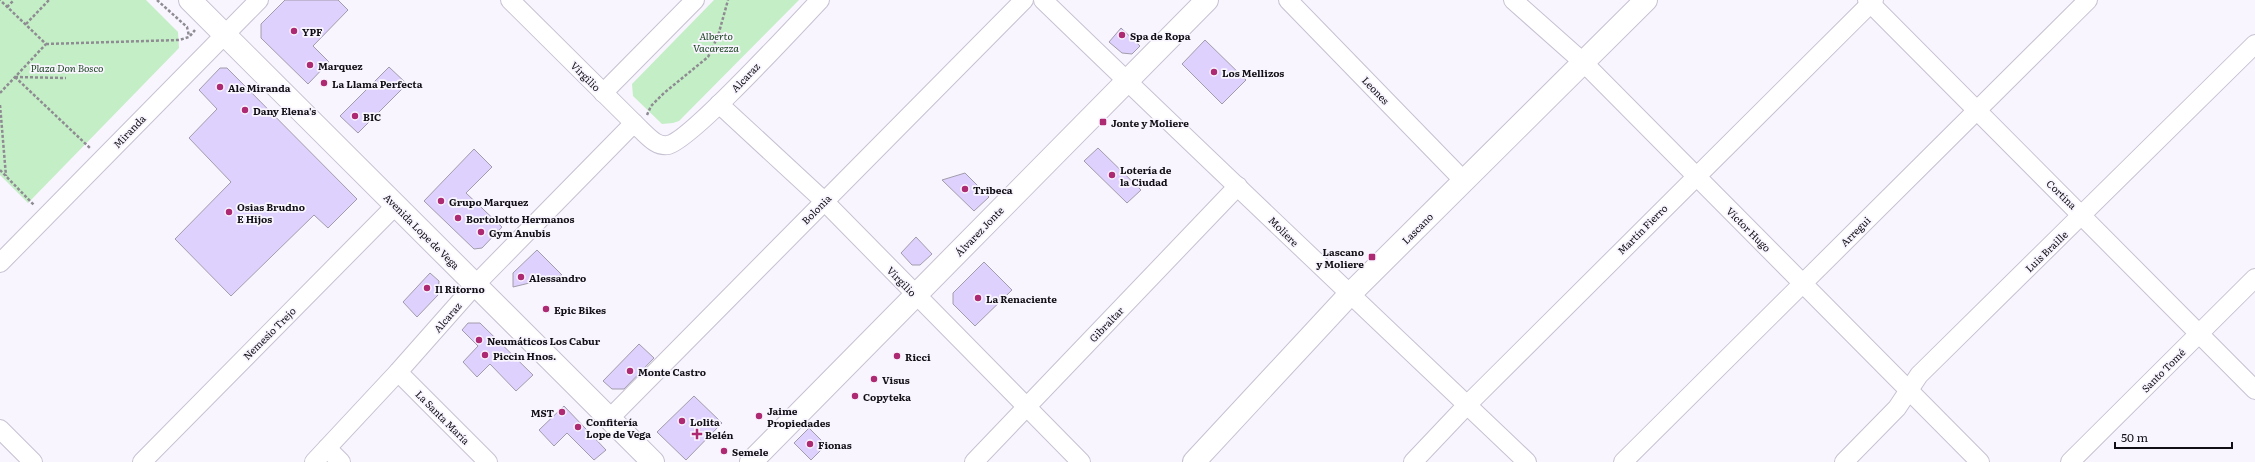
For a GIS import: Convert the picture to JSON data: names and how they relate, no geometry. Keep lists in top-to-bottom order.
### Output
{
  "streets": {
    "street": [
      "Virgilio",
      "Alcaraz",
      "Leones",
      "Miranda",
      "Cortina",
      "Bolonia",
      "Lascano",
      "Martín Fierro",
      "Víctor Hugo",
      "Avenida Lope de Vega",
      "Álvarez Jonte",
      "Moliere",
      "Arregui",
      "Luis Braille",
      "Gibraltar",
      "Nemesio Trejo",
      "Santo Tomé",
      "La Santa María"
    ]
  },
  "crossings": [
    ["Virgilio", "Alcaraz"],
    ["Virgilio", "Bolonia"],
    ["Virgilio", "Álvarez Jonte"],
    ["Virgilio", "Gibraltar"],
    ["Alcaraz", "Avenida Lope de Vega"],
    ["Alcaraz", "La Santa María"],
    ["Leones", "Lascano"],
    ["Miranda", "Avenida Lope de Vega"],
    ["Cortina", "Martín Fierro"],
    ["Cortina", "Arregui"],
    ["Cortina", "Luis Braille"],
    ["Cortina", "Santo Tomé"],
    ["Bolonia", "Avenida Lope de Vega"],
    ["Lascano", "Víctor Hugo"],
    ["Lascano", "Moliere"],
    ["Martín Fierro", "Víctor Hugo"],
    ["Martín Fierro", "Moliere"],
    ["Víctor Hugo", "Arregui"],
    ["Víctor Hugo", "Luis Braille"],
    ["Avenida Lope de Vega", "Nemesio Trejo"],
    ["Álvarez Jonte", "Moliere"],
    ["Moliere", "Gibraltar"]
  ],
  "parks": ["Alberto Vacarezza", "Plaza Don Bosco"],
  "places": {
    "other": [
      "YPF",
      "Spa de Ropa",
      "Marquez",
      "Los Mellizos",
      "La Llama Perfecta",
      "Ale Miranda",
      "Dany Elena's",
      "BIC",
      "Lotería de la Ciudad",
      "Tribeca",
      "Grupo Marquez",
      "Osias Brudno E Hijos",
      "Bortolotto Hermanos",
      "Gym Anubis",
      "Alessandro",
      "Il Ritorno",
      "La Renaciente",
      "Epic Bikes",
      "Neumáticos Los Cabur",
      "Piccin Hnos.",
      "Ricci",
      "Monte Castro",
      "Visus",
      "Copyteka",
      "MST",
      "Jaime Propiedades",
      "Lolita",
      "Confitería Lope de Vega",
      "Fionas",
      "Semele"
    ],
    "transit": ["Jonte y Moliere", "Lascano y Moliere"],
    "health": ["Belén"]
  },
  "scale_bar": "50 m"
}
